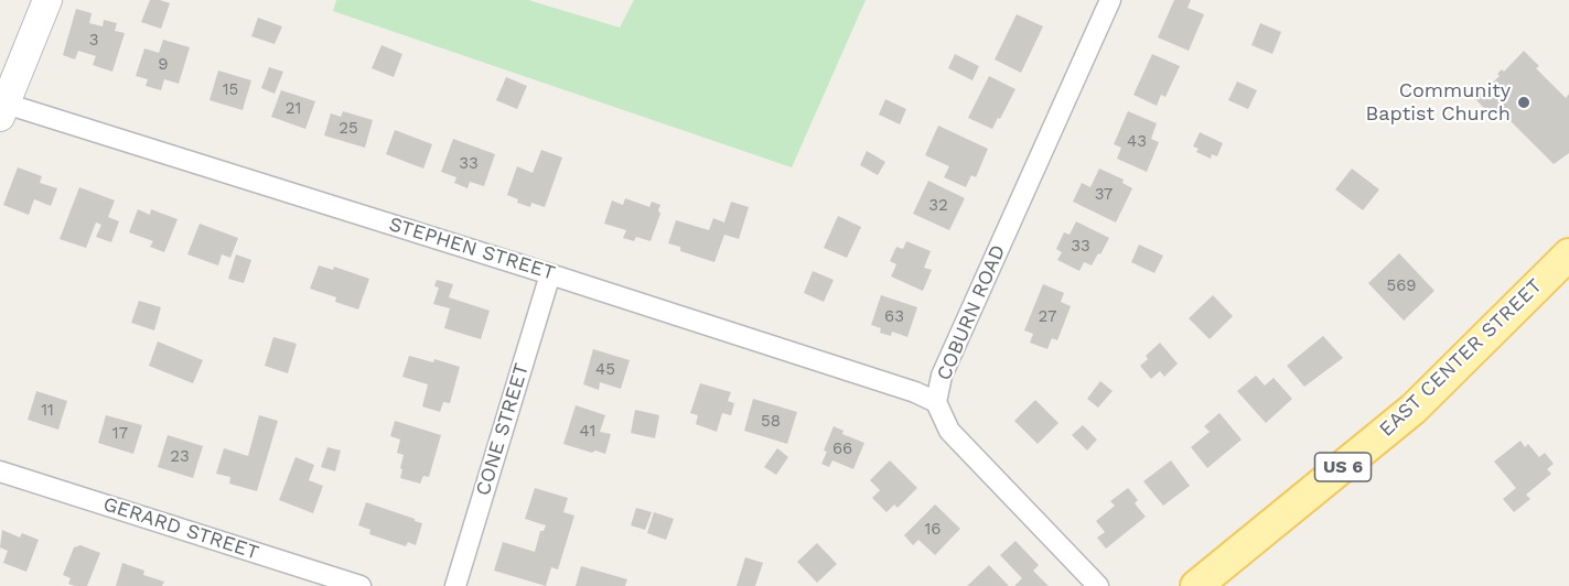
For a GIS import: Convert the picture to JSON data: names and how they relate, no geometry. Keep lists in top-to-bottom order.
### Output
{
  "streets": {
    "main road": ["EAST CENTER STREET", "US 6"],
    "street": [
      "STEPHEN STREET",
      "COBURN ROAD",
      "CONE STREET",
      "GERARD STREET"
    ]
  },
  "crossings": [
    ["STEPHEN STREET", "COBURN ROAD"],
    ["STEPHEN STREET", "CONE STREET"]
  ],
  "places": ["Community Baptist Church"],
  "house_numbers": [
    "3",
    "9",
    "15",
    "21",
    "25",
    "43",
    "33",
    "37",
    "32",
    "33",
    "569",
    "63",
    "27",
    "45",
    "11",
    "58",
    "41",
    "17",
    "66",
    "23",
    "16"
  ]
}
